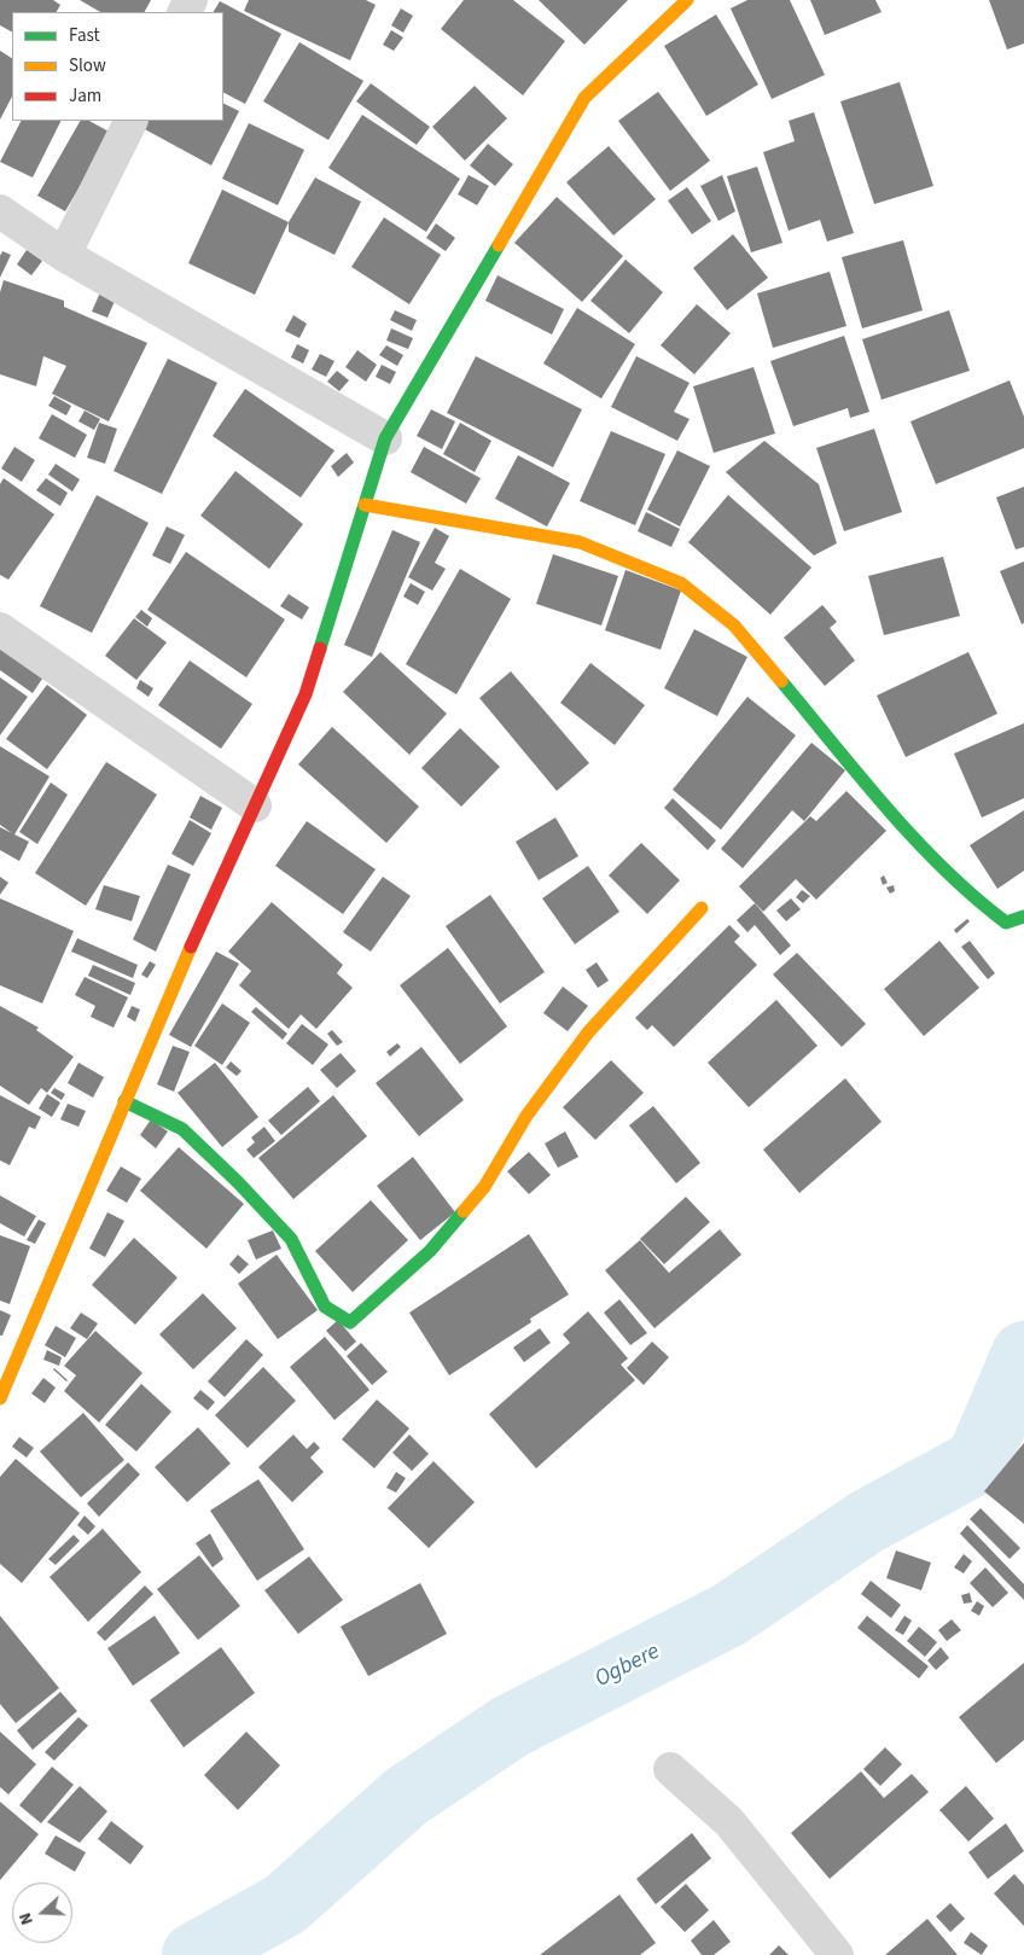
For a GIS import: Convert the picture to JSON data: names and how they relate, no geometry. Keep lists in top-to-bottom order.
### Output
{
  "water": ["Ogbere"],
  "legend": ["Fast", "Slow", "Jam"],
  "north": "left"
}
